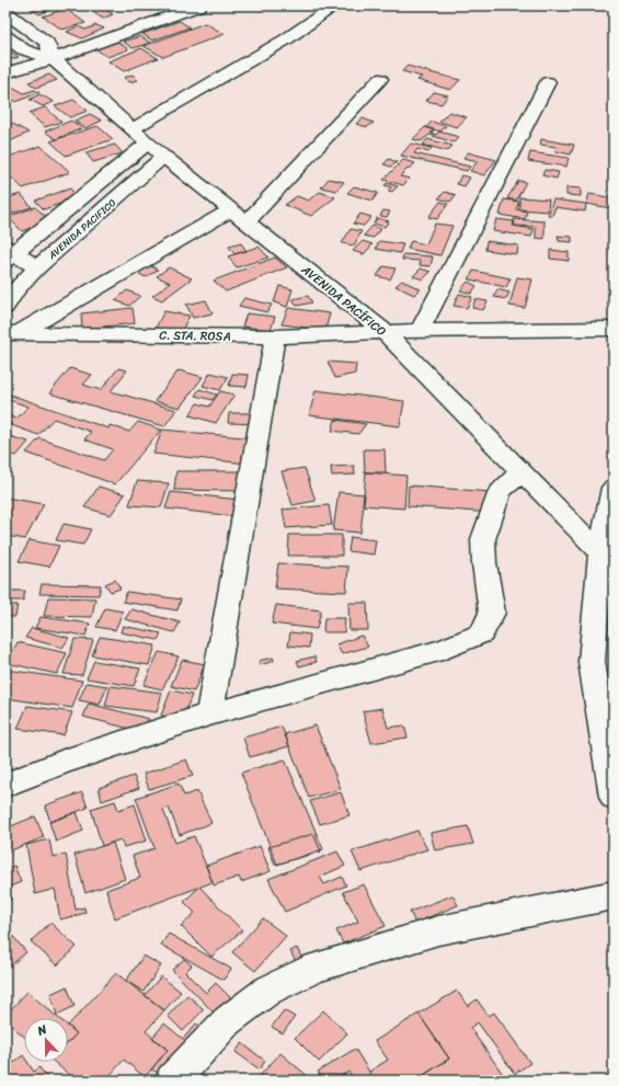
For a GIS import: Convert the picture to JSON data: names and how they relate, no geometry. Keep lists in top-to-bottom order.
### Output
{
  "streets": {
    "street": ["AVENIDA PACIFICO", "AVENIDA PACÍFICO", "C. STA. ROSA"]
  },
  "crossings": [
    ["AVENIDA PACIFICO", "AVENIDA PACÍFICO"],
    ["AVENIDA PACÍFICO", "C. STA. ROSA"]
  ],
  "north": "top"
}
